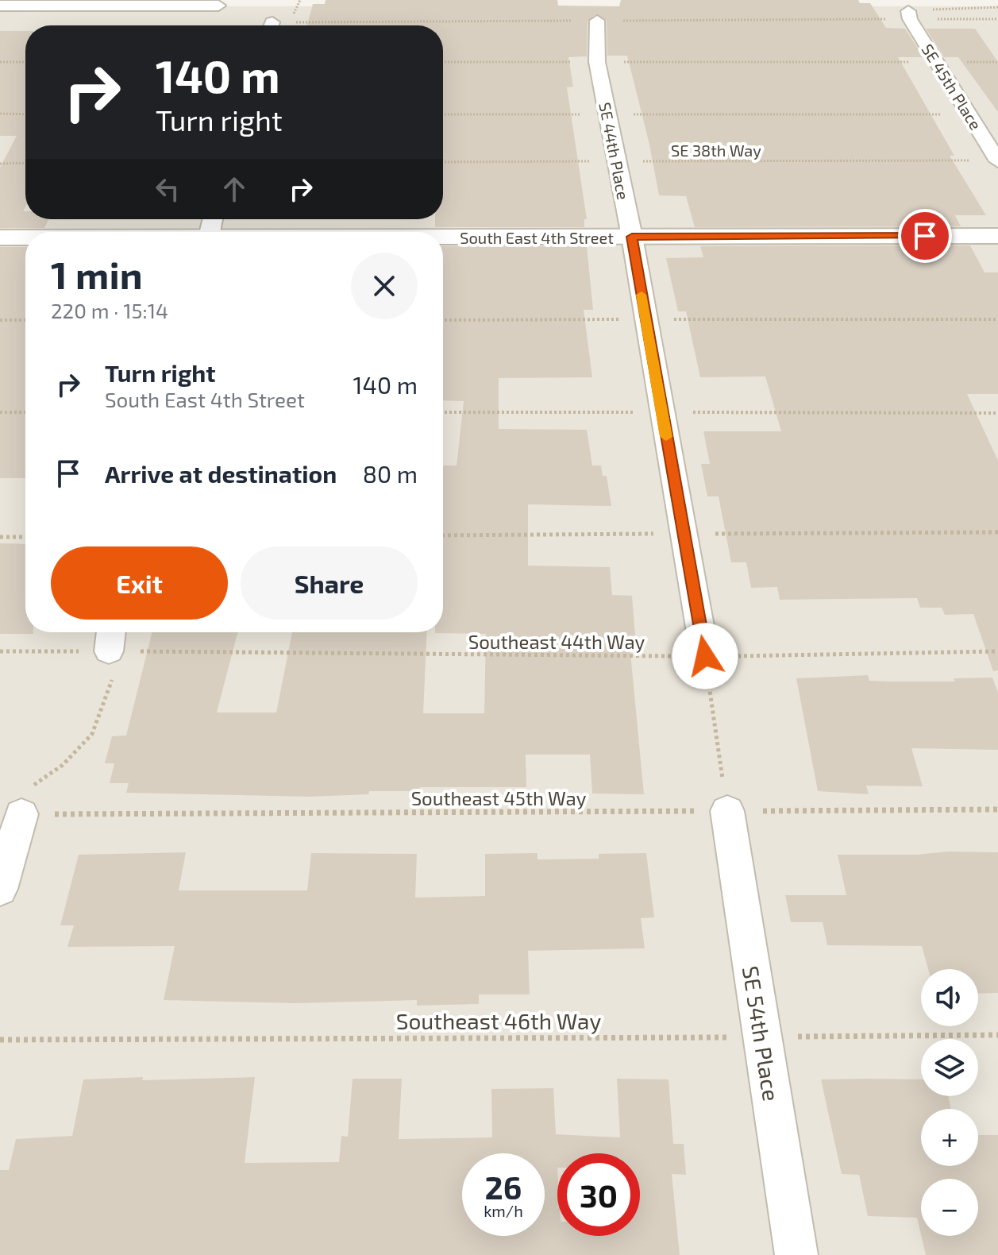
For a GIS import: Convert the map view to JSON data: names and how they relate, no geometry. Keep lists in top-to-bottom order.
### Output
{
  "streets": {
    "street": [
      "SE 45th Place",
      "SE 44th Place",
      "South East 4th Street",
      "SE 54th Place"
    ],
    "path": [
      "SE 38th Way",
      "Southeast 44th Way",
      "Southeast 45th Way",
      "Southeast 46th Way"
    ]
  },
  "crossings": [
    ["SE 45th Place", "SE 38th Way"],
    ["SE 38th Way", "SE 44th Place"],
    ["SE 44th Place", "South East 4th Street"],
    ["SE 44th Place", "Southeast 44th Way"],
    ["Southeast 45th Way", "SE 54th Place"],
    ["Southeast 46th Way", "SE 54th Place"]
  ],
  "page": {
    "turn": ["140 m", "Turn right"],
    "heading": ["1 min", "220 m · 15:14"],
    "list": [
      {
        "name": "Turn right",
        "note": "South East 4th Street",
        "value": "140 m"
      },
      {
        "name": "Arrive at destination",
        "value": "80 m"
      }
    ],
    "buttons": ["Exit", "Share"],
    "map_buttons": ["+", "−"],
    "speed": "26 km/h",
    "limit": "30"
  }
}
